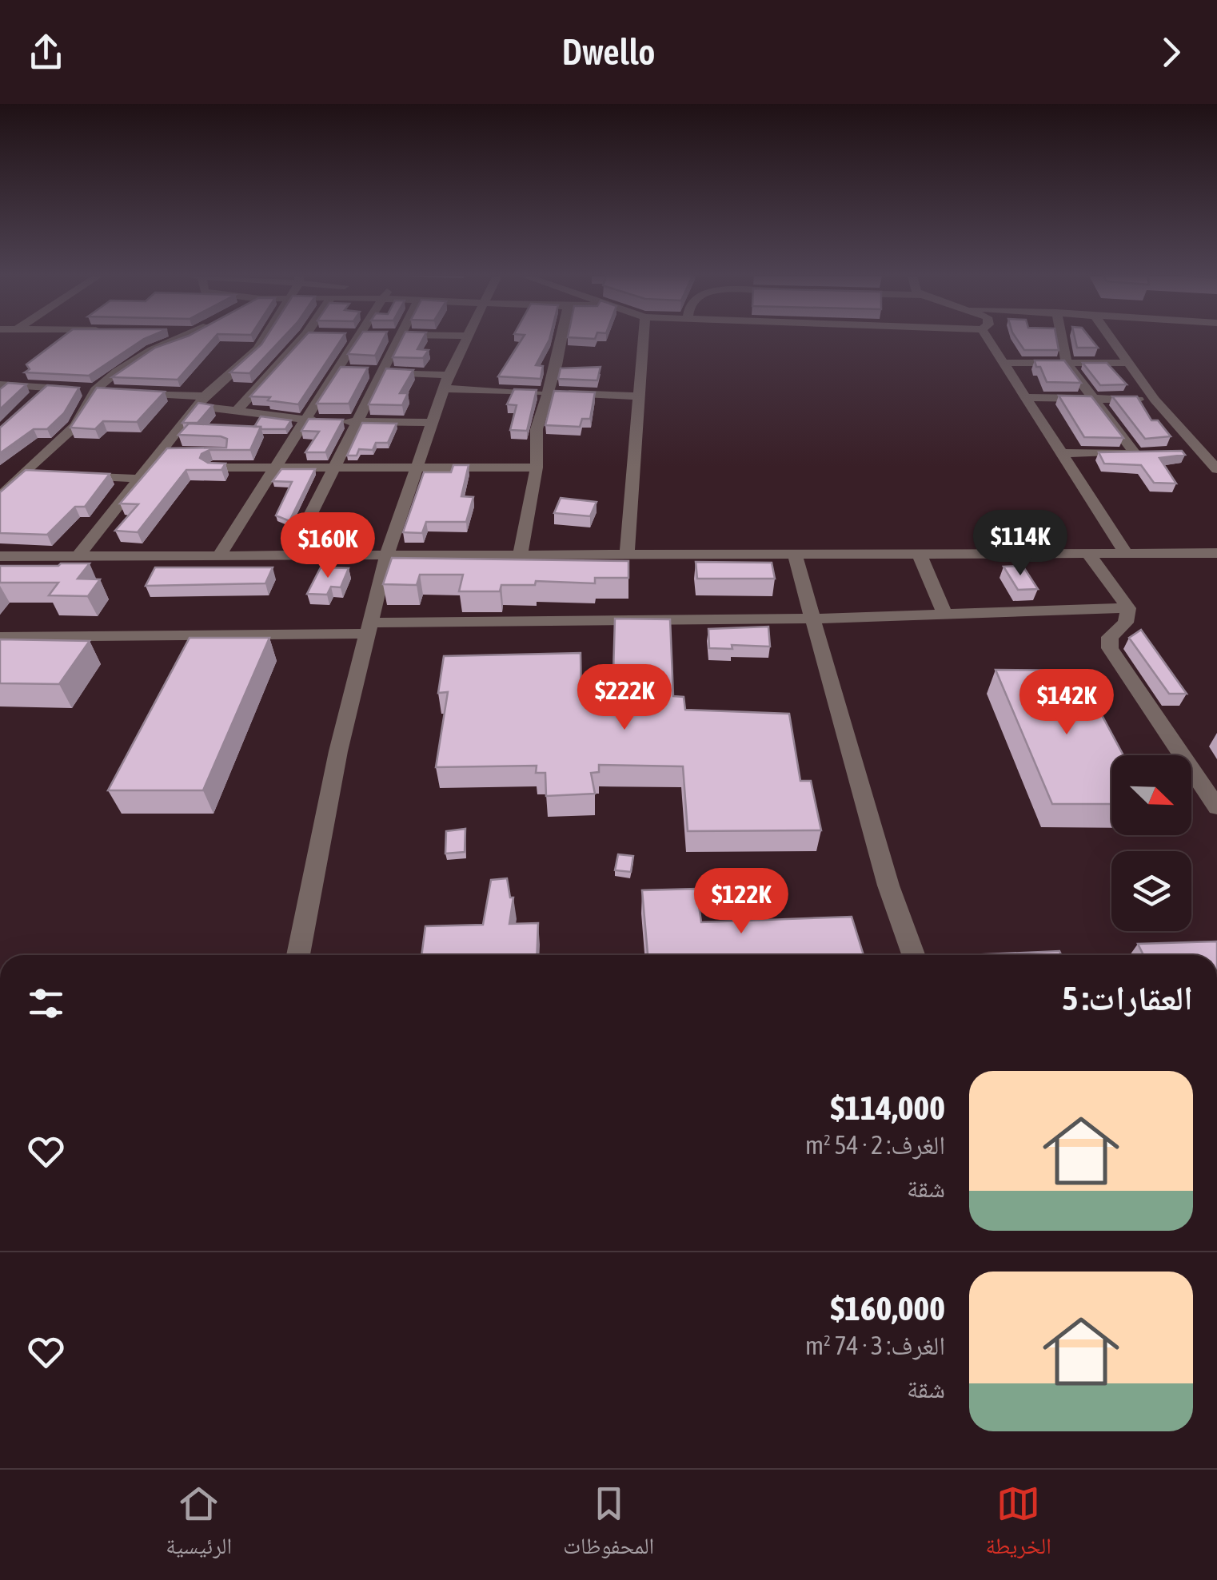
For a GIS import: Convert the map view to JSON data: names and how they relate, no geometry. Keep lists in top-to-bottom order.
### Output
{
  "north": "bottom right",
  "page": {
    "header": "Dwello",
    "price": [
      "$114K",
      "$160K",
      "$222K",
      "$142K",
      "$122K"
    ],
    "heading": "العقارات: 5",
    "list": [
      {
        "name": "$114,000",
        "note": "الغرف: 2 · 54 m² · شقة"
      },
      {
        "name": "$160,000",
        "note": "الغرف: 3 · 74 m² · شقة"
      }
    ],
    "tabs": ["الخريطة", "المحفوظات", "الرئيسية"]
  }
}
